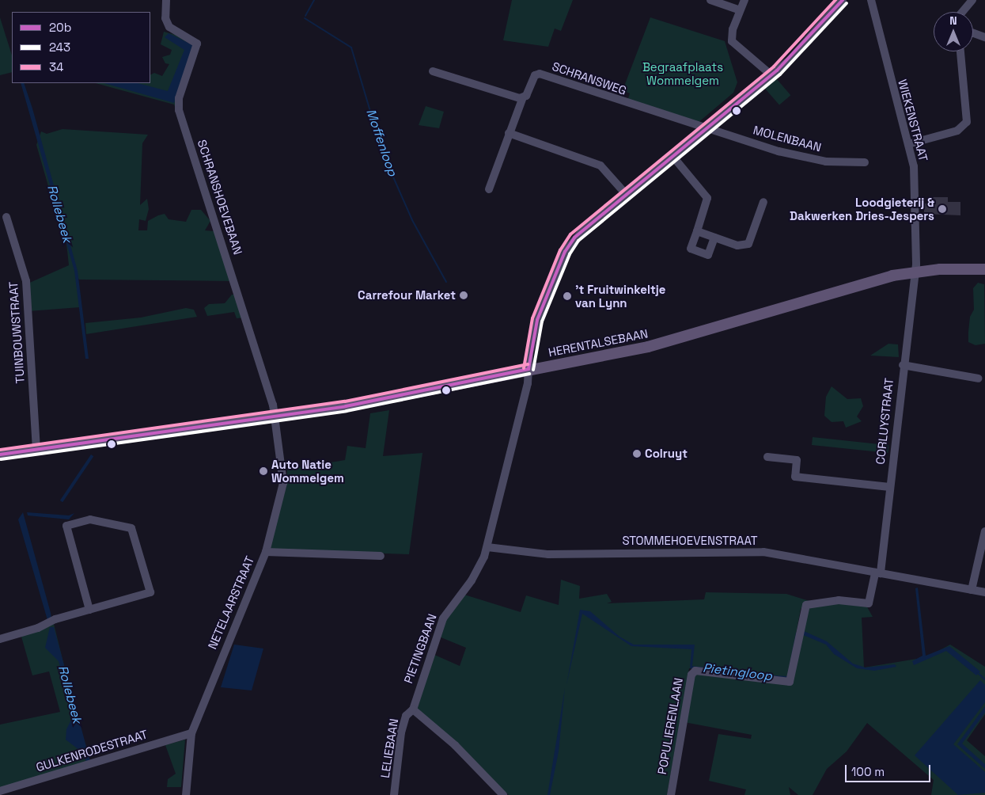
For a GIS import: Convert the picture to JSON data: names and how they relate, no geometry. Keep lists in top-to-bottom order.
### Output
{
  "streets": {
    "main road": ["HERENTALSEBAAN"],
    "street": [
      "SCHRANSWEG",
      "WIEKENSTRAAT",
      "MOLENBAAN",
      "SCHRANSHOEVEBAAN",
      "TUINBOUWSTRAAT",
      "CORLUYSTRAAT",
      "STOMMEHOEVENSTRAAT",
      "NETELAARSTRAAT",
      "PIETINGBAAN",
      "POPULIERENLAAN",
      "LELIEBAAN",
      "GULKENRODESTRAAT"
    ]
  },
  "crossings": [
    ["SCHRANSWEG", "MOLENBAAN"],
    ["SCHRANSWEG", "PIETINGBAAN"],
    ["WIEKENSTRAAT", "HERENTALSEBAAN"],
    ["WIEKENSTRAAT", "CORLUYSTRAAT"],
    ["MOLENBAAN", "PIETINGBAAN"],
    ["SCHRANSHOEVEBAAN", "HERENTALSEBAAN"],
    ["SCHRANSHOEVEBAAN", "NETELAARSTRAAT"],
    ["TUINBOUWSTRAAT", "HERENTALSEBAAN"],
    ["HERENTALSEBAAN", "CORLUYSTRAAT"],
    ["HERENTALSEBAAN", "NETELAARSTRAAT"],
    ["HERENTALSEBAAN", "PIETINGBAAN"],
    ["CORLUYSTRAAT", "STOMMEHOEVENSTRAAT"],
    ["CORLUYSTRAAT", "POPULIERENLAAN"],
    ["STOMMEHOEVENSTRAAT", "PIETINGBAAN"],
    ["STOMMEHOEVENSTRAAT", "POPULIERENLAAN"],
    ["NETELAARSTRAAT", "GULKENRODESTRAAT"],
    ["PIETINGBAAN", "LELIEBAAN"]
  ],
  "water": ["Moffenloop", "Rollebeek", "Pietingloop"],
  "parks": ["Begraafplaats Wommelgem"],
  "places": [
    "Loodgieterij & Dakwerken Dries-Jespers",
    "Carrefour Market",
    "'t Fruitwinkeltje van Lynn",
    "Colruyt",
    "Auto Natie Wommelgem"
  ],
  "lines": ["transit line 20b", "transit line 34", "transit line 243"],
  "legend": ["20b", "243", "34"],
  "scale_bar": "100 m",
  "north": "top"
}
